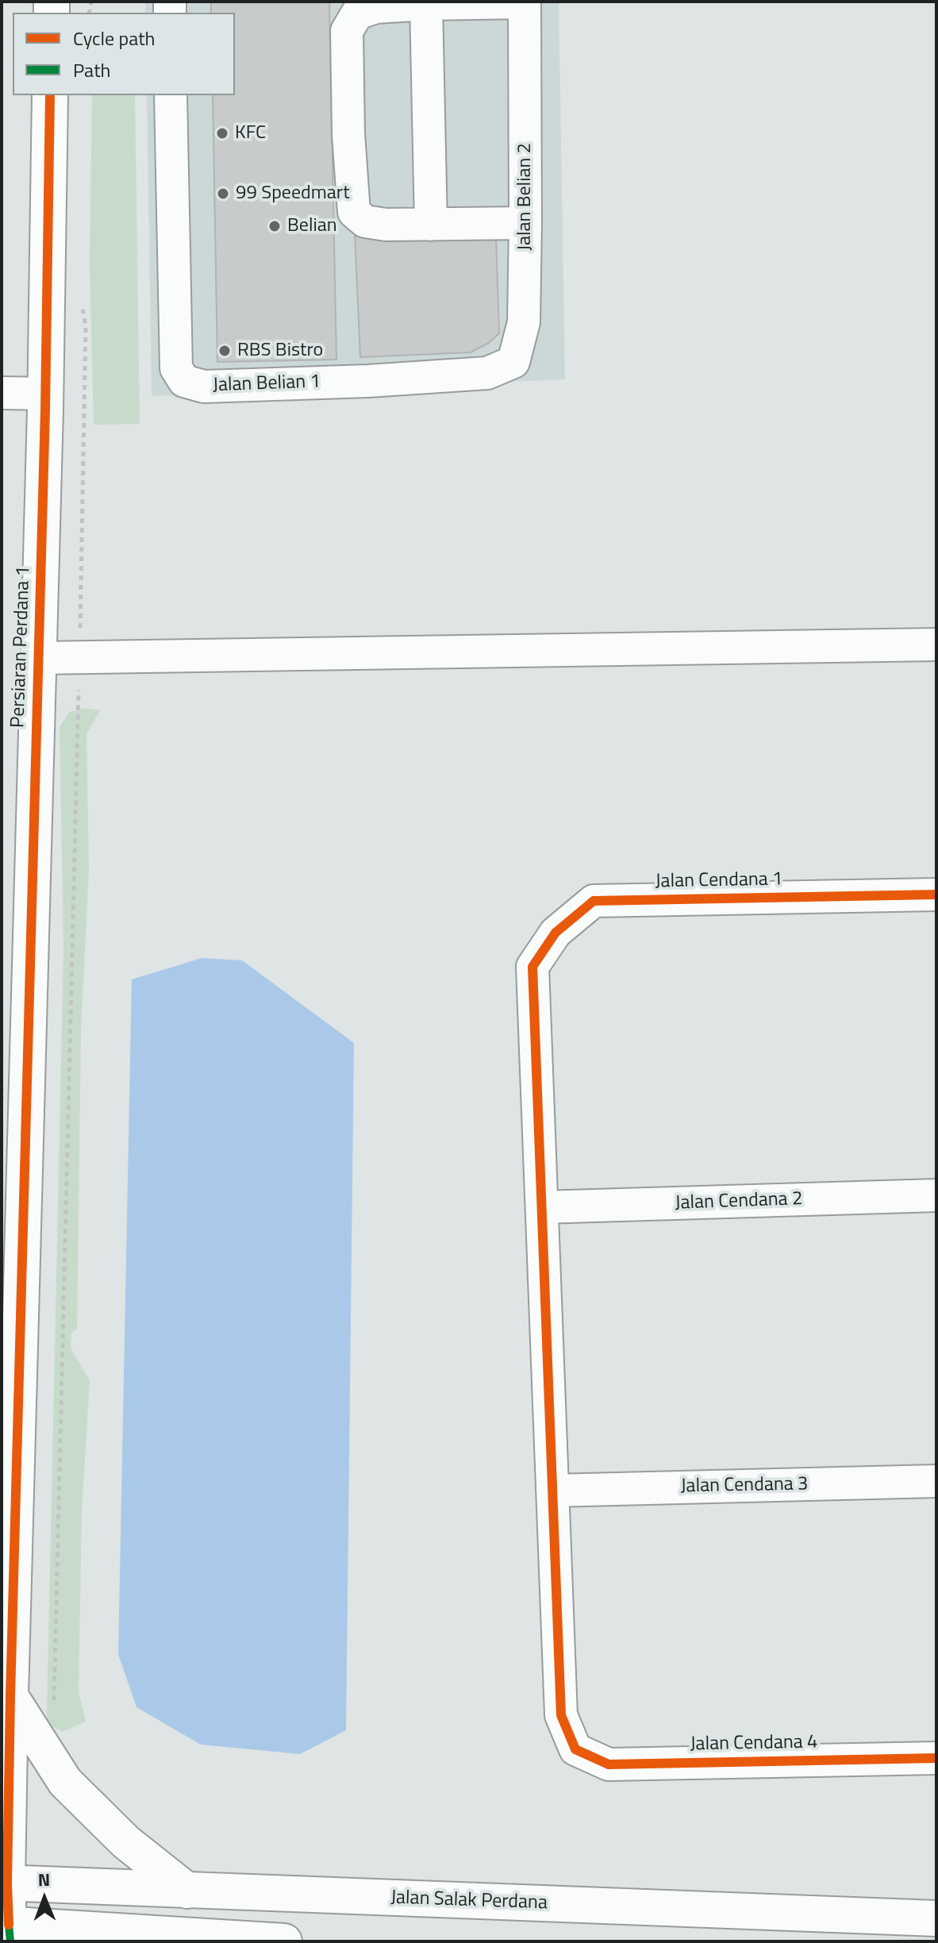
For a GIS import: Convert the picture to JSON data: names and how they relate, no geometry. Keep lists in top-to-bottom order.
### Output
{
  "streets": {
    "street": [
      "Jalan Belian 2",
      "Jalan Belian 1",
      "Persiaran Perdana 1",
      "Jalan Cendana 1",
      "Jalan Cendana 2",
      "Jalan Cendana 3",
      "Jalan Cendana 4",
      "Jalan Salak Perdana"
    ]
  },
  "crossings": [
    ["Jalan Belian 2", "Jalan Belian 1"],
    ["Persiaran Perdana 1", "Jalan Salak Perdana"],
    ["Jalan Cendana 1", "Jalan Cendana 2"],
    ["Jalan Cendana 3", "Jalan Cendana 4"]
  ],
  "places": [
    "KFC",
    "99 Speedmart",
    "Belian",
    "RBS Bistro"
  ],
  "legend": ["Cycle path", "Path"],
  "north": "top"
}
